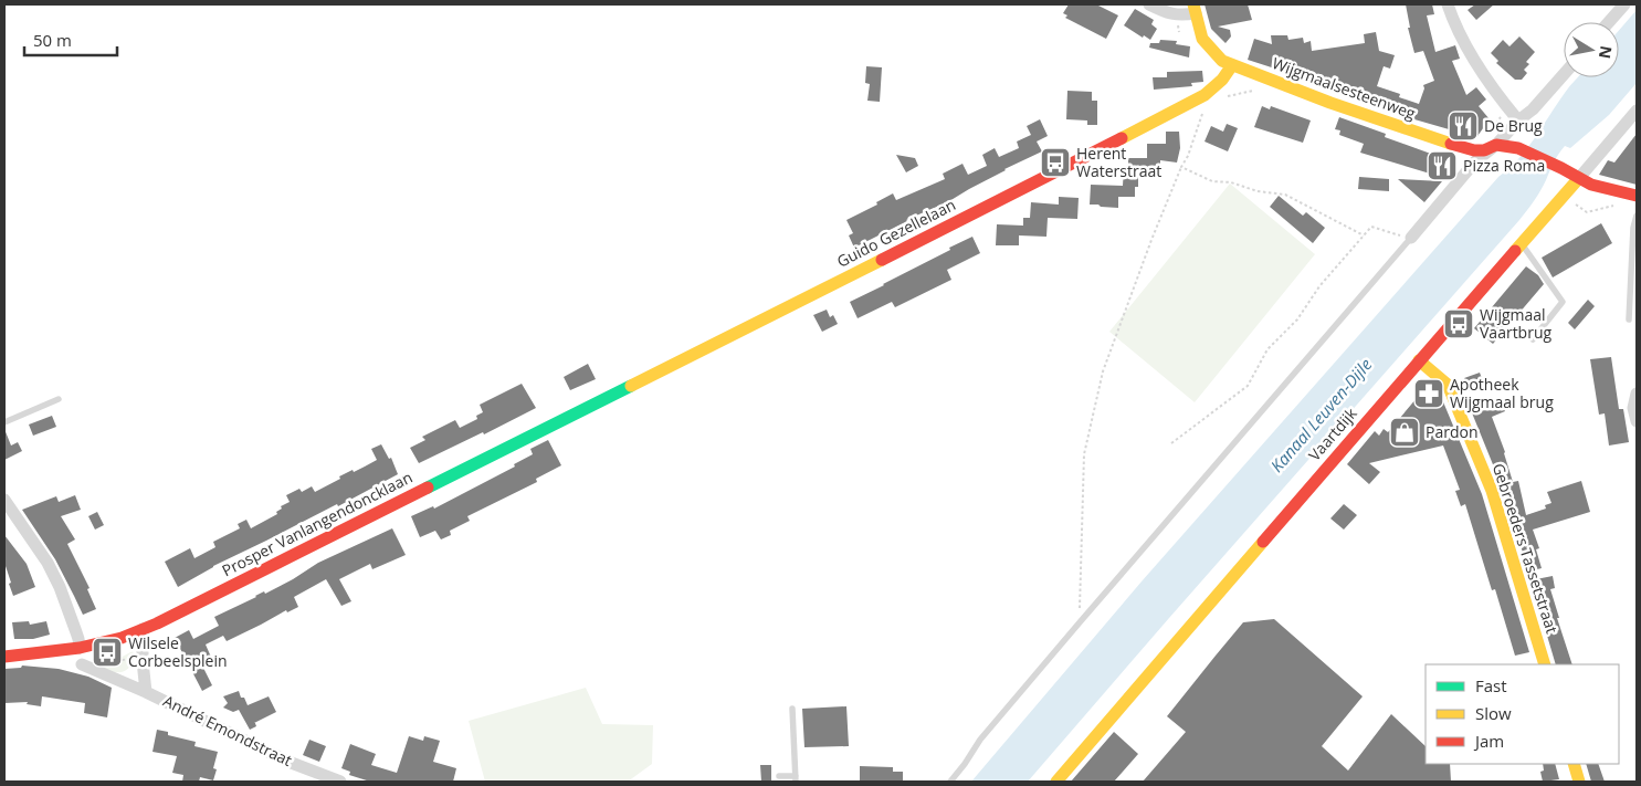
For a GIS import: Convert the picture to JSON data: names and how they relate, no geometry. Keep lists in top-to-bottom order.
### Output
{
  "streets": {
    "street": [
      "Wijgmaalsesteenweg",
      "Guido Gezellelaan",
      "Vaartdijk",
      "Prosper Vanlangendoncklaan",
      "Gebroeders Tassetstraat",
      "André Emondstraat"
    ]
  },
  "crossings": [
    ["Wijgmaalsesteenweg", "Guido Gezellelaan"],
    ["Wijgmaalsesteenweg", "Vaartdijk"],
    ["Guido Gezellelaan", "Prosper Vanlangendoncklaan"],
    ["Vaartdijk", "Gebroeders Tassetstraat"]
  ],
  "water": ["Kanaal Leuven-Dijle"],
  "places": {
    "restaurant": ["De Brug", "Pizza Roma"],
    "bus stop": ["Herent Waterstraat", "Wijgmaal Vaartbrug", "Wilsele Corbeelsplein"],
    "pharmacy": ["Apotheek Wijgmaal brug"],
    "shop": ["Pardon"]
  },
  "legend": ["Fast", "Slow", "Jam"],
  "scale_bar": "50 m",
  "north": "right"
}
